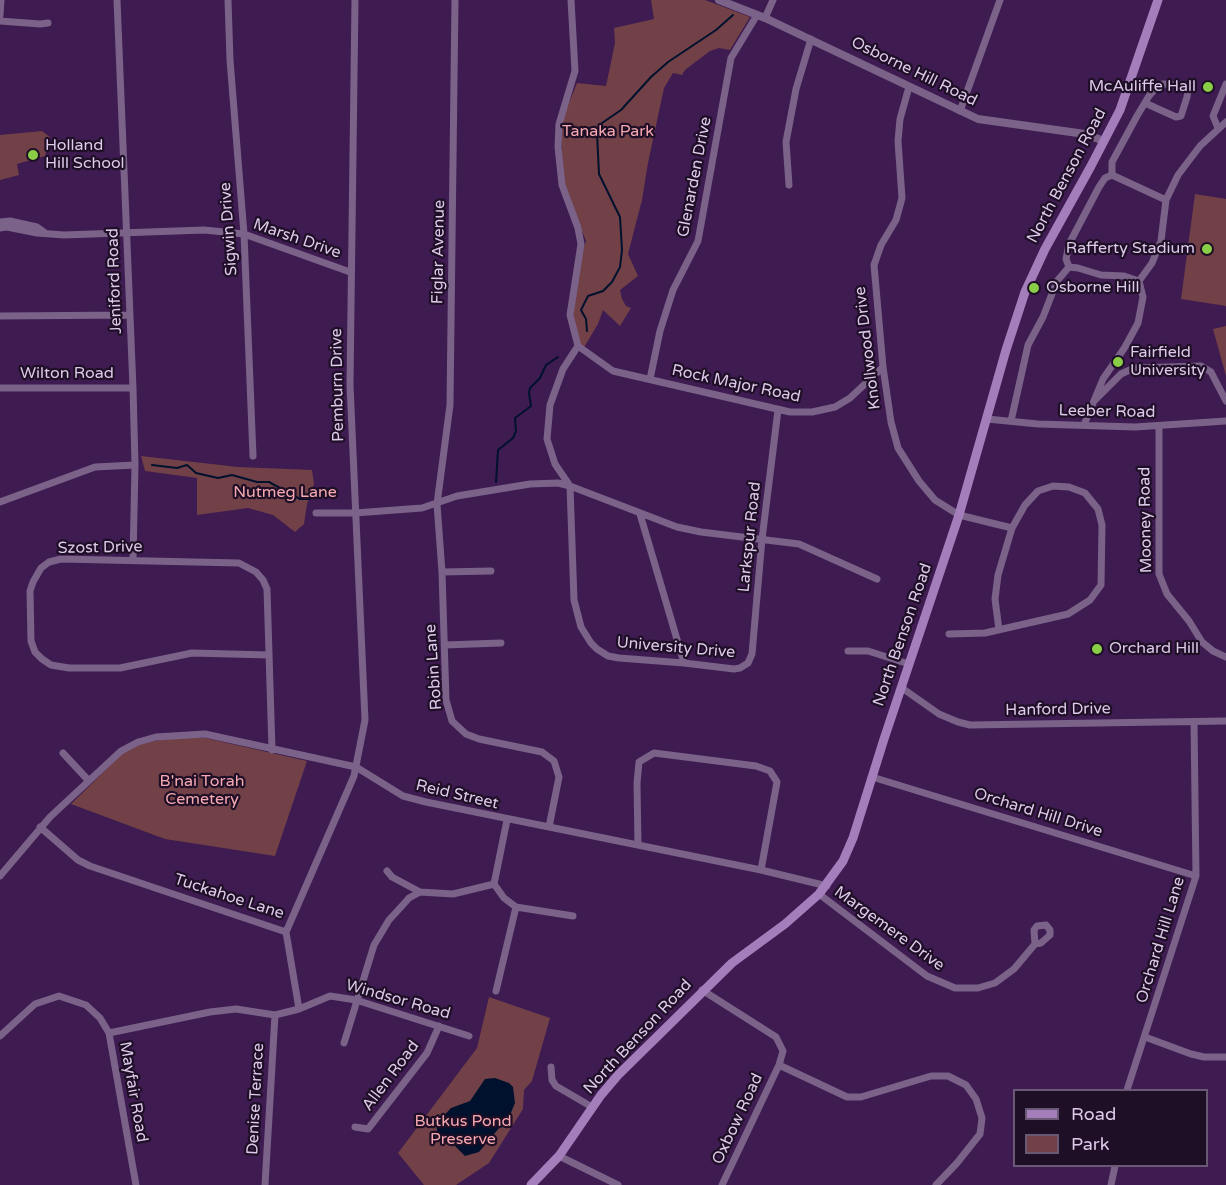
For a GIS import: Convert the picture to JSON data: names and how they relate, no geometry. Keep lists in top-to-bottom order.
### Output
{
  "streets": {
    "main road": ["North Benson Road"],
    "street": [
      "Osborne Hill Road",
      "Glenarden Drive",
      "Sigwin Drive",
      "Marsh Drive",
      "Figlar Avenue",
      "Jeniford Road",
      "Knollwood Drive",
      "Wilton Road",
      "Rock Major Road",
      "Pemburn Drive",
      "Leeber Road",
      "Mooney Road",
      "Larkspur Road",
      "Szost Drive",
      "University Drive",
      "Robin Lane",
      "Hanford Drive",
      "Reid Street",
      "Orchard Hill Drive",
      "Tuckahoe Lane",
      "Margemere Drive",
      "Orchard Hill Lane",
      "Windsor Road",
      "Allen Road",
      "Mayfair Road",
      "Denise Terrace",
      "Oxbow Road"
    ]
  },
  "crossings": [
    ["Osborne Hill Road", "North Benson Road"],
    ["Osborne Hill Road", "Glenarden Drive"],
    ["Osborne Hill Road", "Knollwood Drive"],
    ["North Benson Road", "Knollwood Drive"],
    ["North Benson Road", "Leeber Road"],
    ["North Benson Road", "Hanford Drive"],
    ["North Benson Road", "Reid Street"],
    ["North Benson Road", "Orchard Hill Drive"],
    ["North Benson Road", "Margemere Drive"],
    ["Glenarden Drive", "Rock Major Road"],
    ["Sigwin Drive", "Marsh Drive"],
    ["Marsh Drive", "Jeniford Road"],
    ["Marsh Drive", "Pemburn Drive"],
    ["Figlar Avenue", "Robin Lane"],
    ["Jeniford Road", "Wilton Road"],
    ["Jeniford Road", "Szost Drive"],
    ["Knollwood Drive", "Rock Major Road"],
    ["Rock Major Road", "Larkspur Road"],
    ["Pemburn Drive", "Reid Street"],
    ["Pemburn Drive", "Tuckahoe Lane"],
    ["Leeber Road", "Mooney Road"],
    ["Larkspur Road", "University Drive"],
    ["Szost Drive", "Reid Street"],
    ["Robin Lane", "Reid Street"],
    ["Hanford Drive", "Orchard Hill Lane"],
    ["Reid Street", "Tuckahoe Lane"],
    ["Orchard Hill Drive", "Orchard Hill Lane"],
    ["Windsor Road", "Allen Road"],
    ["Windsor Road", "Mayfair Road"],
    ["Windsor Road", "Denise Terrace"]
  ],
  "parks": [
    "Tanaka Park",
    "Nutmeg Lane",
    "B'nai Torah Cemetery",
    "Butkus Pond Preserve"
  ],
  "places": [
    "McAuliffe Hall",
    "Holland Hill School",
    "Rafferty Stadium",
    "Osborne Hill",
    "Fairfield University",
    "Orchard Hill"
  ],
  "legend": ["Road", "Park"]
}
